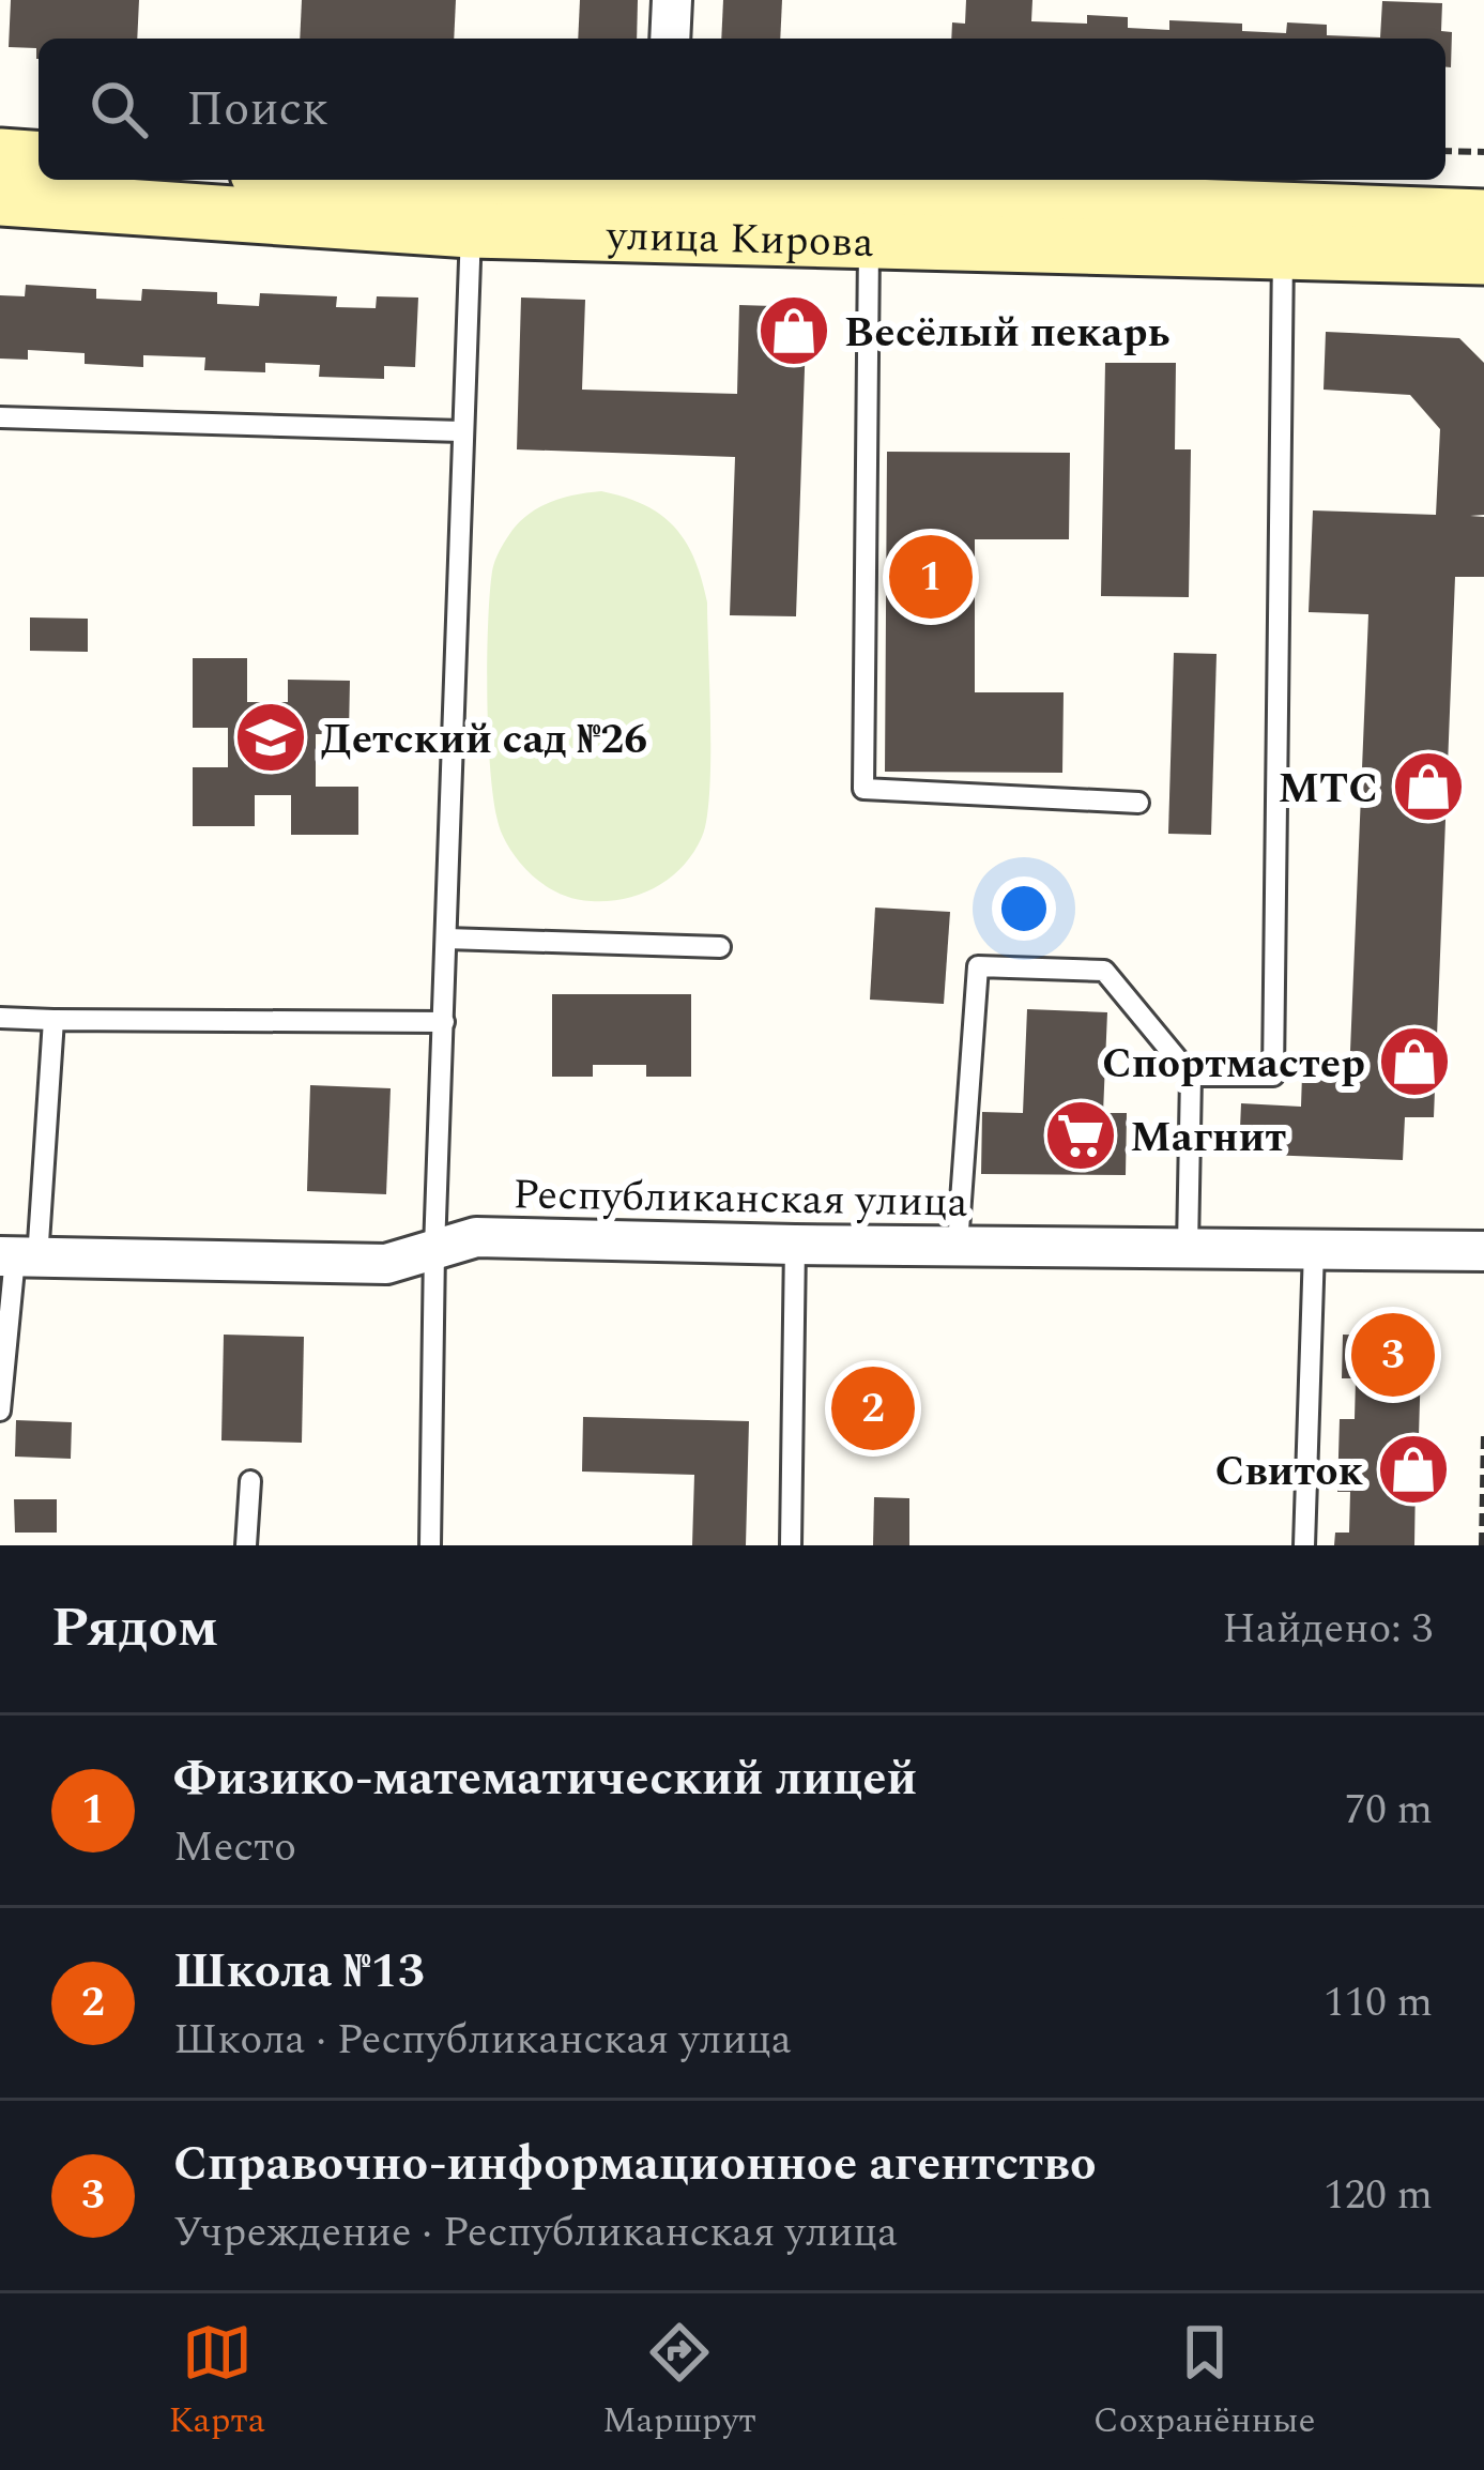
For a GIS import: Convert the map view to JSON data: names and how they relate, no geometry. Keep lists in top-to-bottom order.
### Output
{
  "streets": {
    "main road": ["улица Кирова"],
    "street": ["Республиканская улица"]
  },
  "places": {
    "shop": [
      "Весёлый пекарь",
      "МТС",
      "Спортмастер",
      "Свиток"
    ],
    "school or university": ["Детский сад №26"],
    "supermarket": ["Магнит"]
  },
  "page": {
    "search": "Поиск",
    "pins": ["1", "3", "2"],
    "heading": ["Рядом", "Найдено: 3"],
    "list": [
      {
        "mark": "1",
        "name": "Физико-математический лицей",
        "note": "Место",
        "value": "70 m"
      },
      {
        "mark": "2",
        "name": "Школа №13",
        "note": "Школа · Республиканская улица",
        "value": "110 m"
      },
      {
        "mark": "3",
        "name": "Справочно-информационное агентство",
        "note": "Учреждение · Республиканская улица",
        "value": "120 m"
      }
    ],
    "nav": ["Карта", "Маршрут", "Сохранённые"]
  }
}
